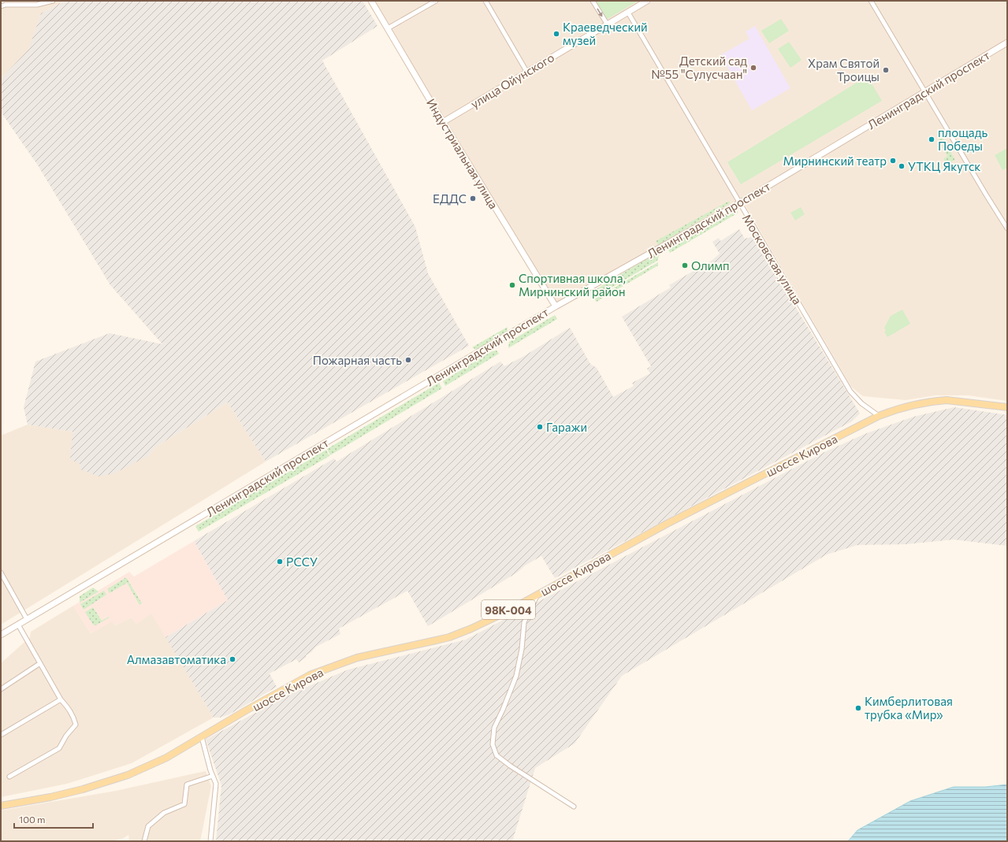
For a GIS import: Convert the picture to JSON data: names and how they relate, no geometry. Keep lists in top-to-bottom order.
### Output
{
  "streets": {
    "main road": [
      "улица Ойунского",
      "Ленинградский проспект",
      "Индустриальная улица",
      "шоссе Кирова",
      "98К-004"
    ],
    "street": ["Московская улица"]
  },
  "crossings": [
    ["улица Ойунского", "Индустриальная улица"],
    ["улица Ойунского", "Московская улица"],
    ["Ленинградский проспект", "Индустриальная улица"],
    ["Ленинградский проспект", "Московская улица"],
    ["Московская улица", "шоссе Кирова"]
  ],
  "places": [
    "Краеведческий музей",
    "Детский сад №55 \"Сулусчаан\"",
    "Храм Святой Троицы",
    "площадь Победы",
    "Мирнинский театр",
    "УТКЦ Якутск",
    "ЕДДС",
    "Олимп",
    "Спортивная школа, Мирнинский район",
    "Пожарная часть",
    "Гаражи",
    "РССУ",
    "Алмазавтоматика",
    "Кимберлитовая трубка «Мир»"
  ],
  "scale_bar": "100 m"
}
